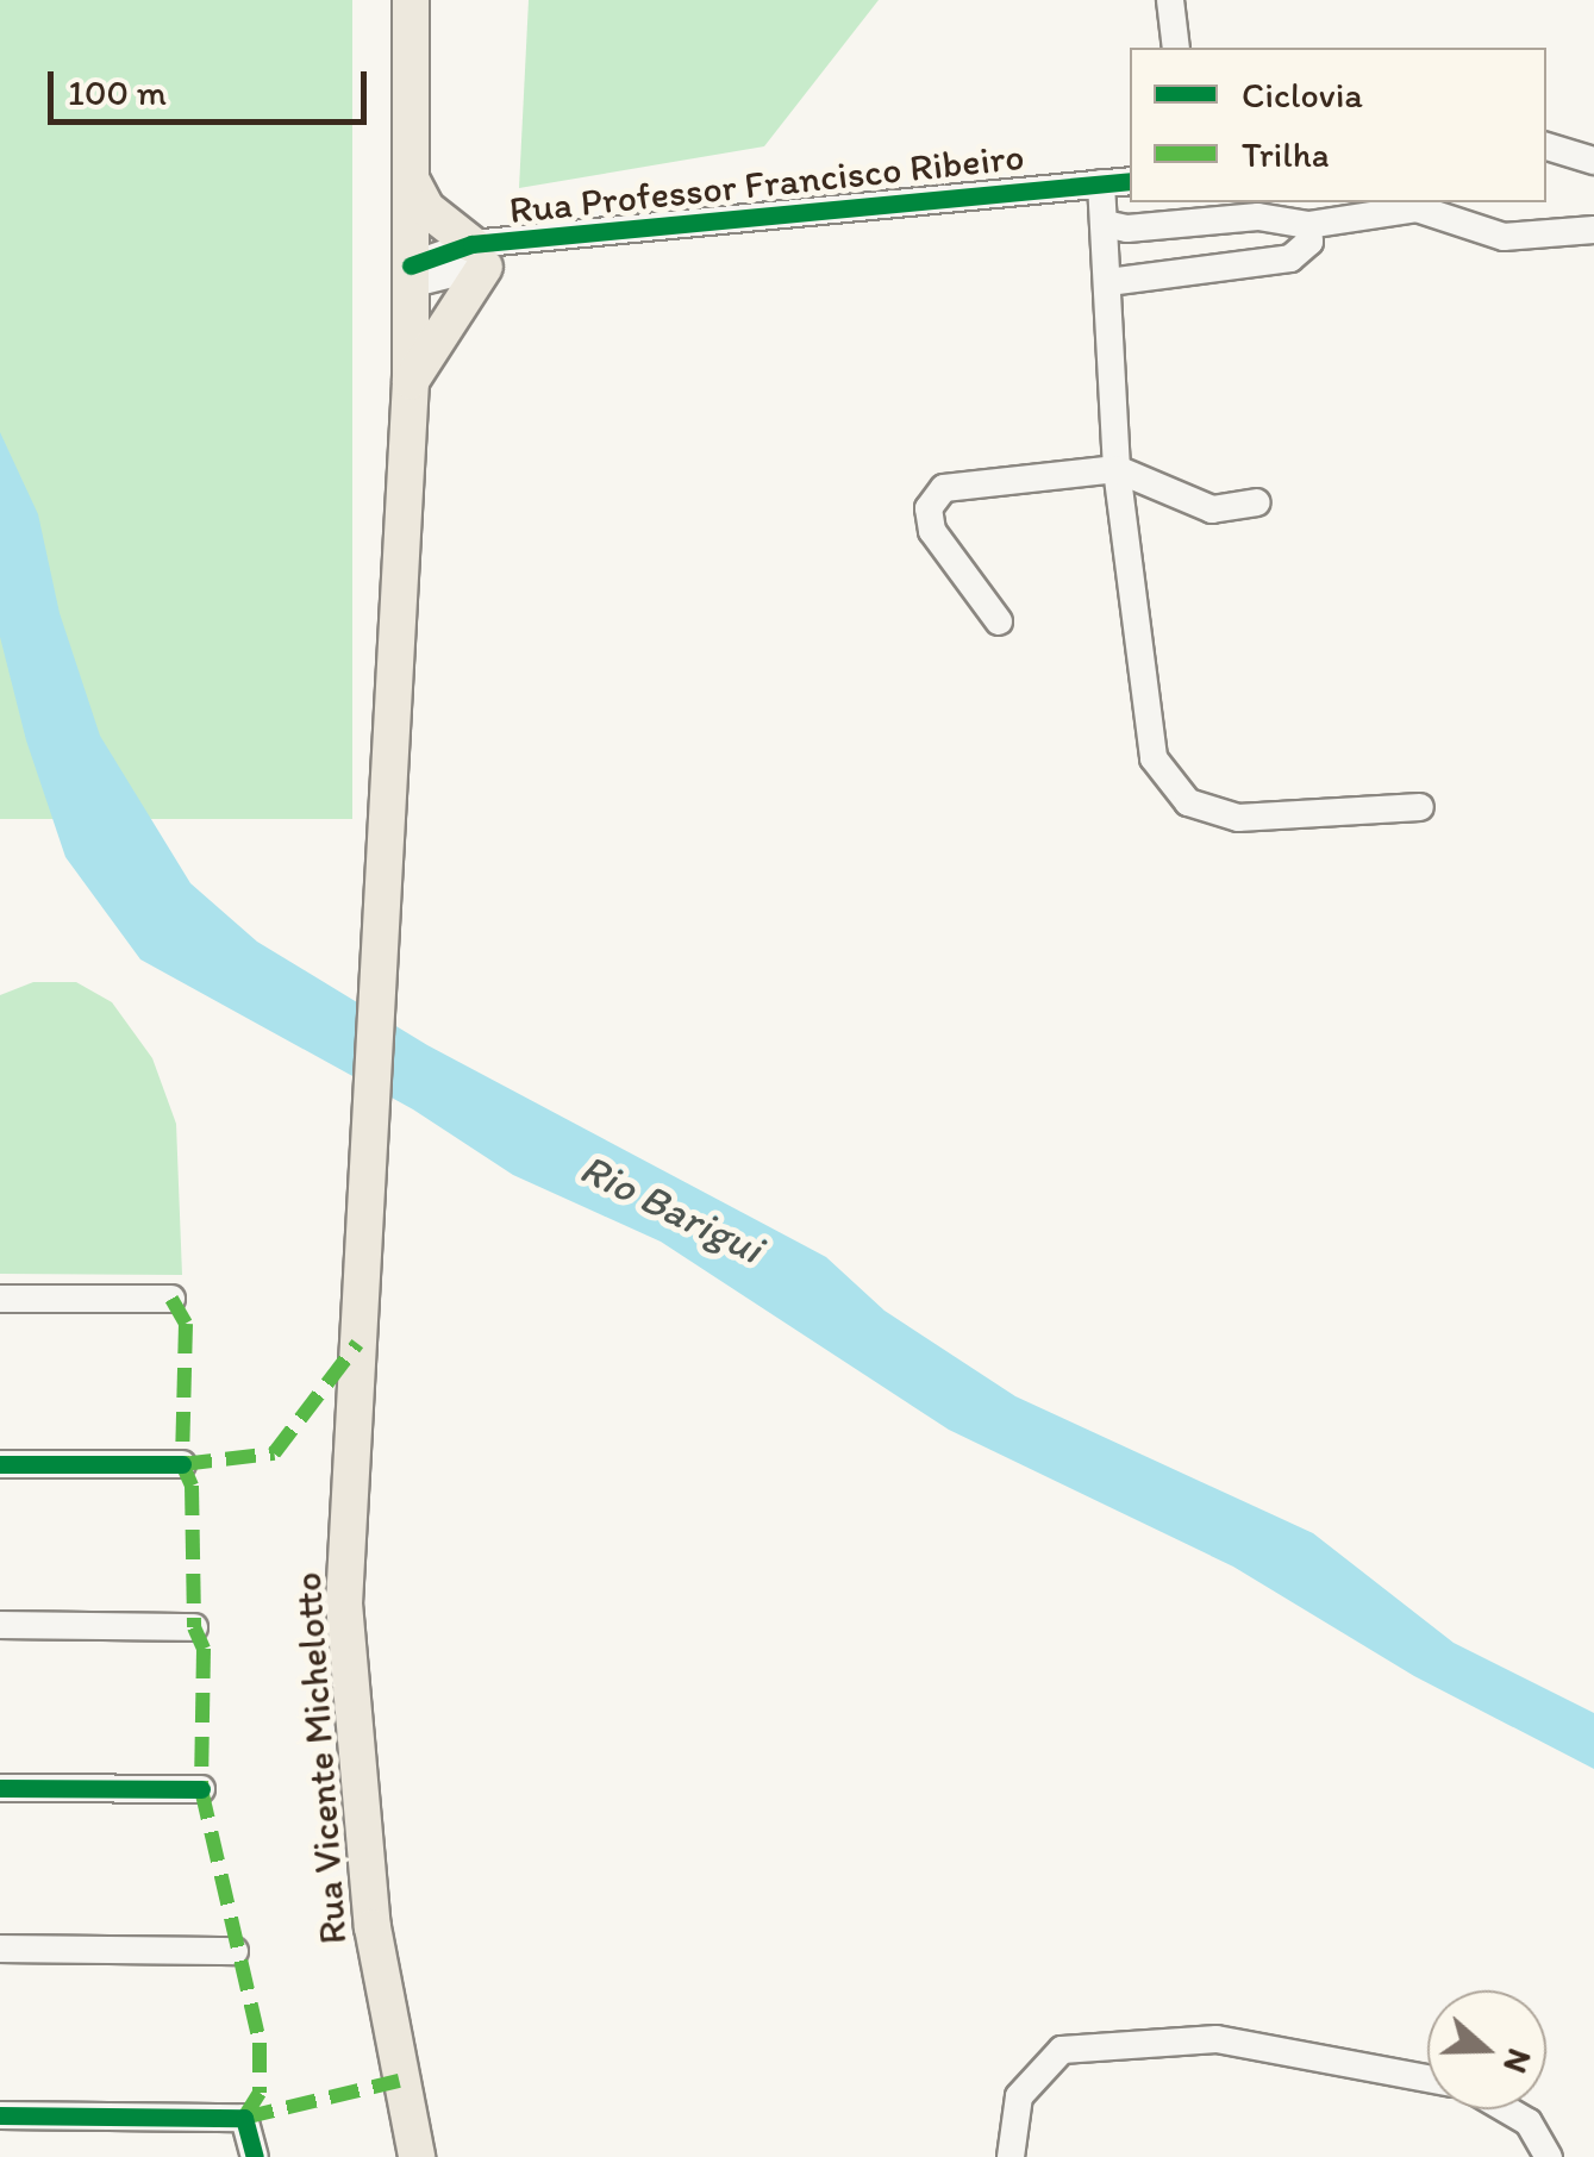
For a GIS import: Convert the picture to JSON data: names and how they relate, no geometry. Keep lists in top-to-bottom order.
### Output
{
  "streets": {
    "main road": ["Rua Vicente Michelotto"],
    "street": ["Rua Professor Francisco Ribeiro"]
  },
  "crossings": [
    ["Rua Professor Francisco Ribeiro", "Rua Vicente Michelotto"]
  ],
  "water": ["Rio Barigui"],
  "legend": ["Ciclovia", "Trilha"],
  "scale_bar": "100 m",
  "north": "right"
}
